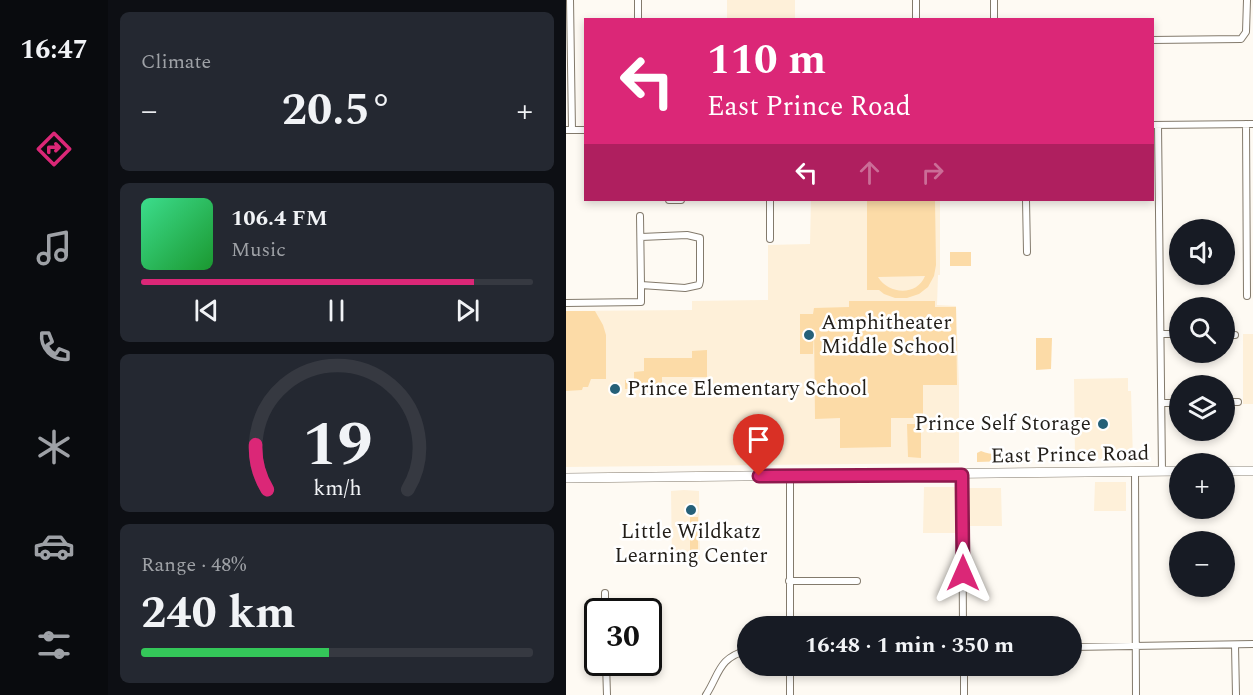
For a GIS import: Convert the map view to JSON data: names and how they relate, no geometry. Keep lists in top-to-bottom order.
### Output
{
  "streets": {
    "main road": ["East Prince Road"]
  },
  "places": [
    "Amphitheater Middle School",
    "Prince Elementary School",
    "Prince Self Storage",
    "Little Wildkatz Learning Center"
  ],
  "page": {
    "tabs": "16:47",
    "tile": [
      "Climate",
      ["Range · 48%", "240 km"]
    ],
    "turn": ["110 m", "East Prince Road"],
    "heat": ["−", "20.5°", "+"],
    "song": ["106.4 FM", "Music"],
    "map_buttons": ["+", "−"],
    "limit": "30",
    "trip": "16:48 · 1 min · 350 m",
    "gauge": ["19", "km/h"]
  }
}
